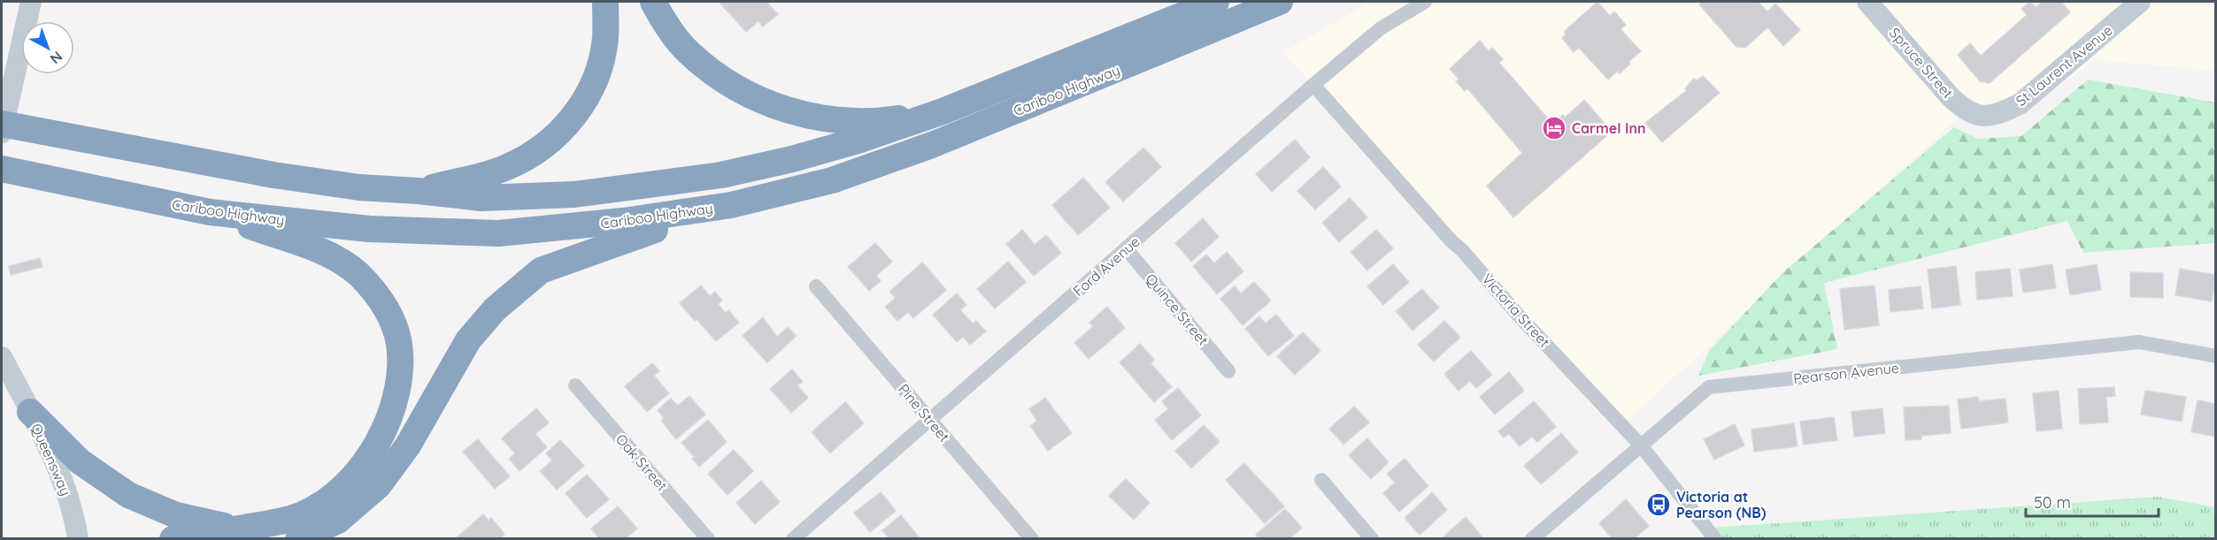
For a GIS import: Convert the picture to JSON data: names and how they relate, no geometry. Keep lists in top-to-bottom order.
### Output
{
  "streets": {
    "highway": ["Cariboo Highway"],
    "street": [
      "Spruce Street",
      "St Laurent Avenue",
      "Ford Avenue",
      "Quince Street",
      "Victoria Street",
      "Pearson Avenue",
      "Pine Street",
      "Queensway",
      "Oak Street"
    ]
  },
  "crossings": [
    ["Spruce Street", "St Laurent Avenue"],
    ["Ford Avenue", "Quince Street"],
    ["Ford Avenue", "Victoria Street"],
    ["Ford Avenue", "Pine Street"],
    ["Victoria Street", "Pearson Avenue"]
  ],
  "places": {
    "hotel": ["Carmel Inn"],
    "bus stop": ["Victoria at Pearson (NB)"]
  },
  "scale_bar": "50 m",
  "north": "bottom right"
}
